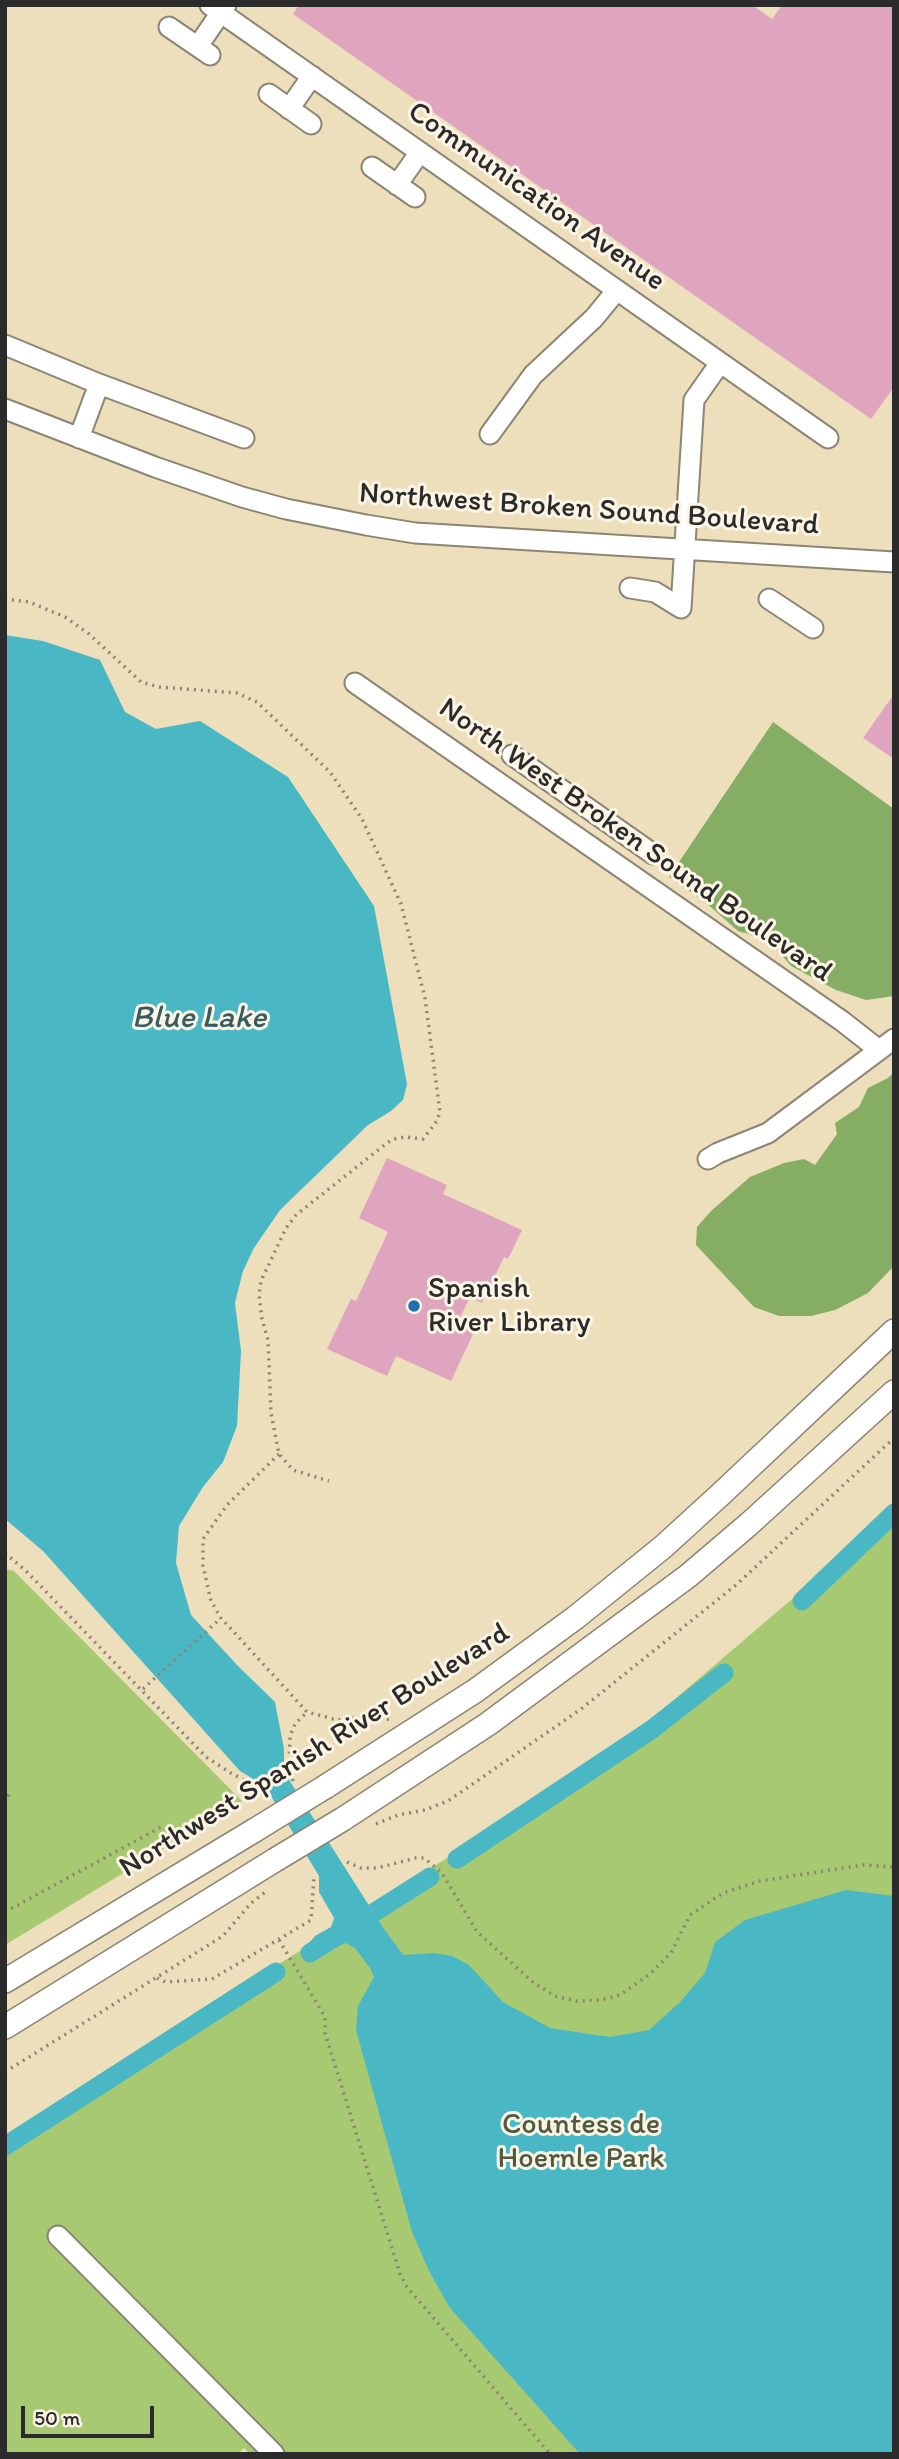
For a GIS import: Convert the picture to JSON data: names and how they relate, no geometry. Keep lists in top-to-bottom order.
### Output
{
  "streets": {
    "main road": ["Northwest Spanish River Boulevard"],
    "street": ["Communication Avenue", "Northwest Broken Sound Boulevard", "North West Broken Sound Boulevard"]
  },
  "water": ["Blue Lake"],
  "parks": ["Countess de Hoernle Park"],
  "places": ["Spanish River Library"],
  "scale_bar": "50 m"
}
